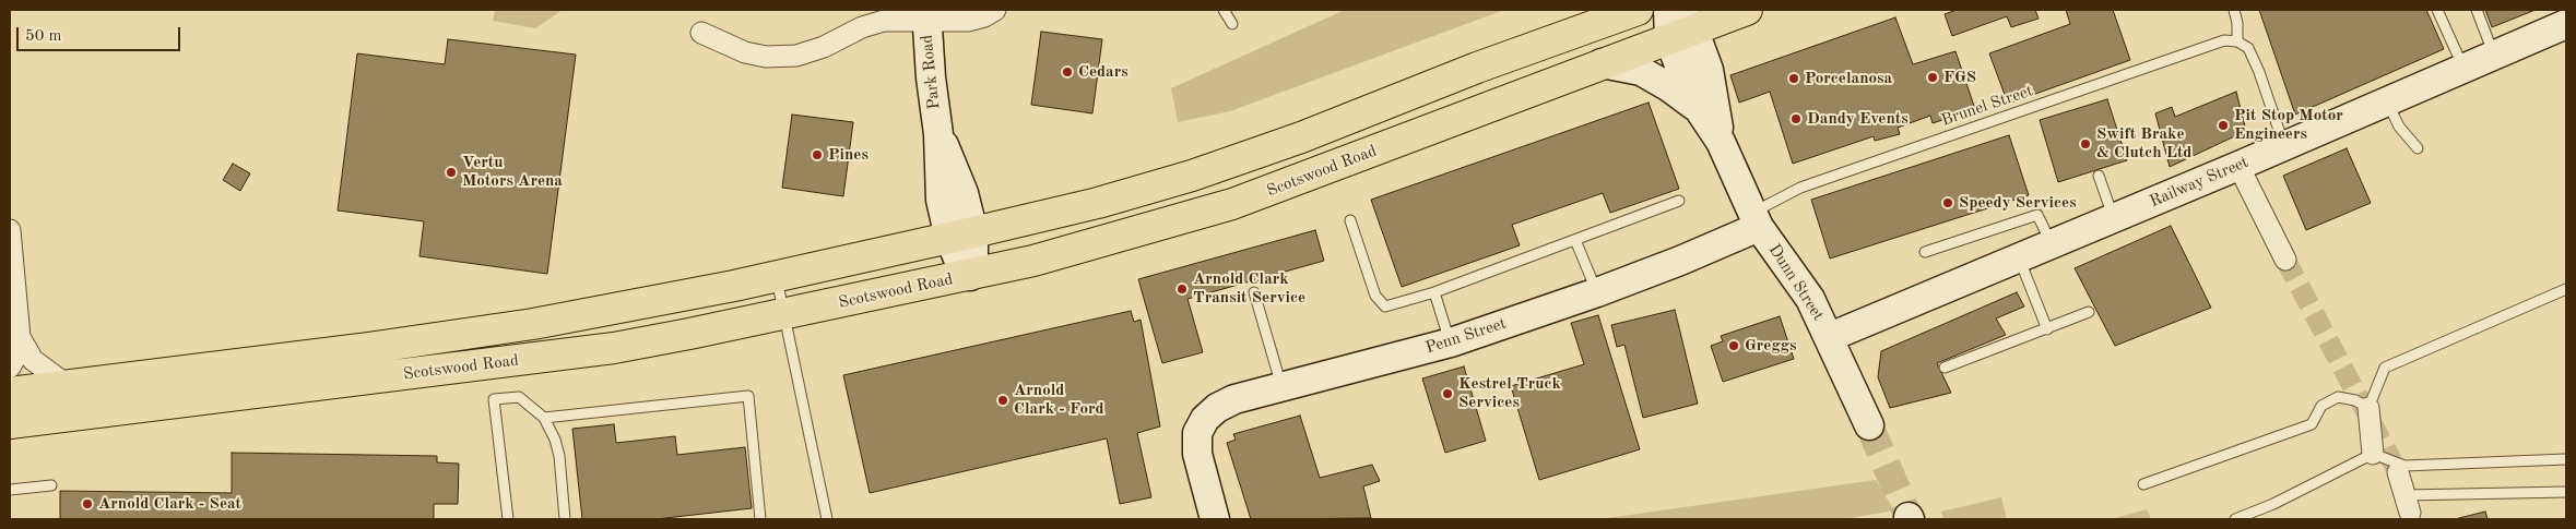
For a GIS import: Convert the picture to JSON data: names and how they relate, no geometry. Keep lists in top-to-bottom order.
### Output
{
  "streets": {
    "main road": ["Scotswood Road"],
    "street": [
      "Park Road",
      "Railway Street",
      "Dunn Street",
      "Penn Street"
    ],
    "lane": ["Brunel Street"]
  },
  "crossings": [
    ["Park Road", "Scotswood Road"],
    ["Brunel Street", "Dunn Street"],
    ["Brunel Street", "Penn Street"],
    ["Scotswood Road", "Dunn Street"],
    ["Railway Street", "Dunn Street"],
    ["Dunn Street", "Penn Street"]
  ],
  "places": [
    "Cedars",
    "FGS",
    "Porcelanosa",
    "Dandy Events",
    "Pit Stop Motor Engineers",
    "Swift Brake & Clutch Ltd",
    "Pines",
    "Vertu Motors Arena",
    "Speedy Services",
    "Arnold Clark Transit Service",
    "Greggs",
    "Kestrel Truck Services",
    "Arnold Clark - Ford",
    "Arnold Clark - Seat"
  ],
  "scale_bar": "50 m"
}
